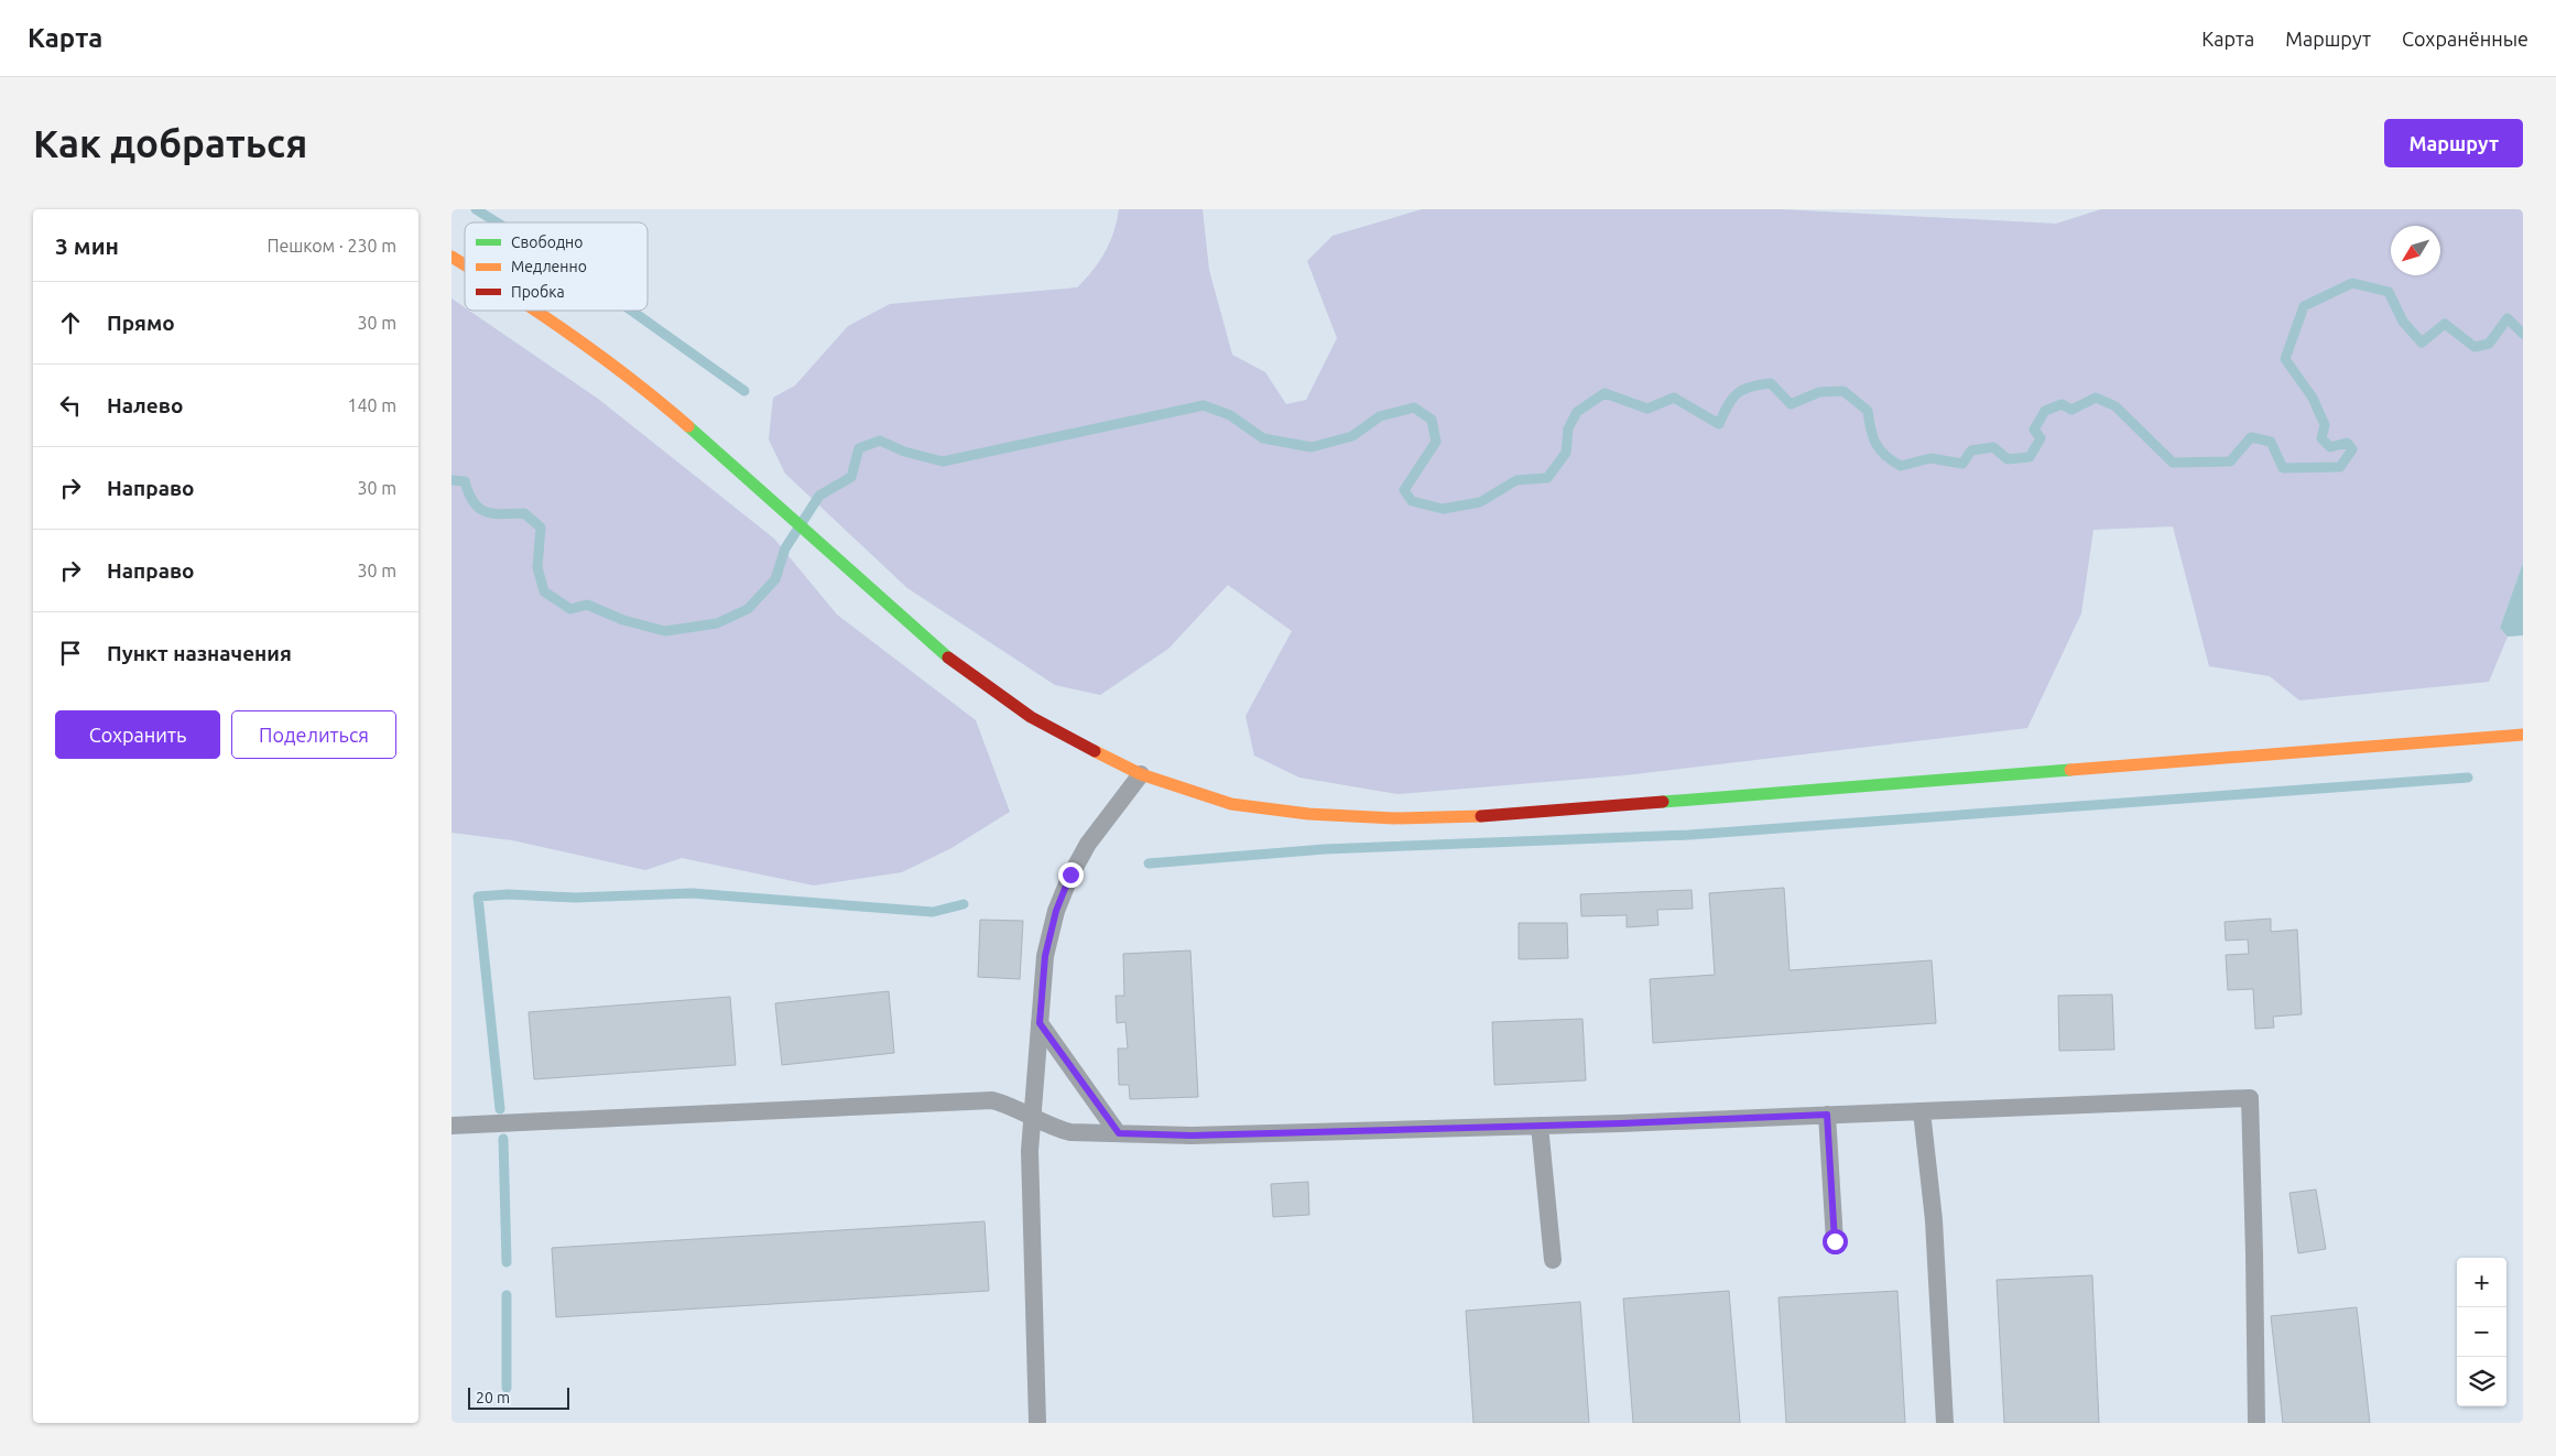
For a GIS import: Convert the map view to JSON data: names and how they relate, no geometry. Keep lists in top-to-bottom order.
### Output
{
  "legend": ["Свободно", "Медленно", "Пробка"],
  "scale_bar": "20 m",
  "north": "bottom left",
  "page": {
    "header": "Карта",
    "nav": ["Карта", "Маршрут", "Сохранённые"],
    "buttons": [
      "Маршрут",
      ["Сохранить", "Поделиться"]
    ],
    "title": "Как добраться",
    "heading": ["3 мин", "Пешком · 230 m"],
    "list": [
      ["Прямо", "30 m"],
      ["Налево", "140 m"],
      ["Направо", "30 m"],
      ["Направо", "30 m"],
      "Пункт назначения"
    ],
    "map_buttons": ["+", "−"],
    "scale": "20 m"
  }
}
